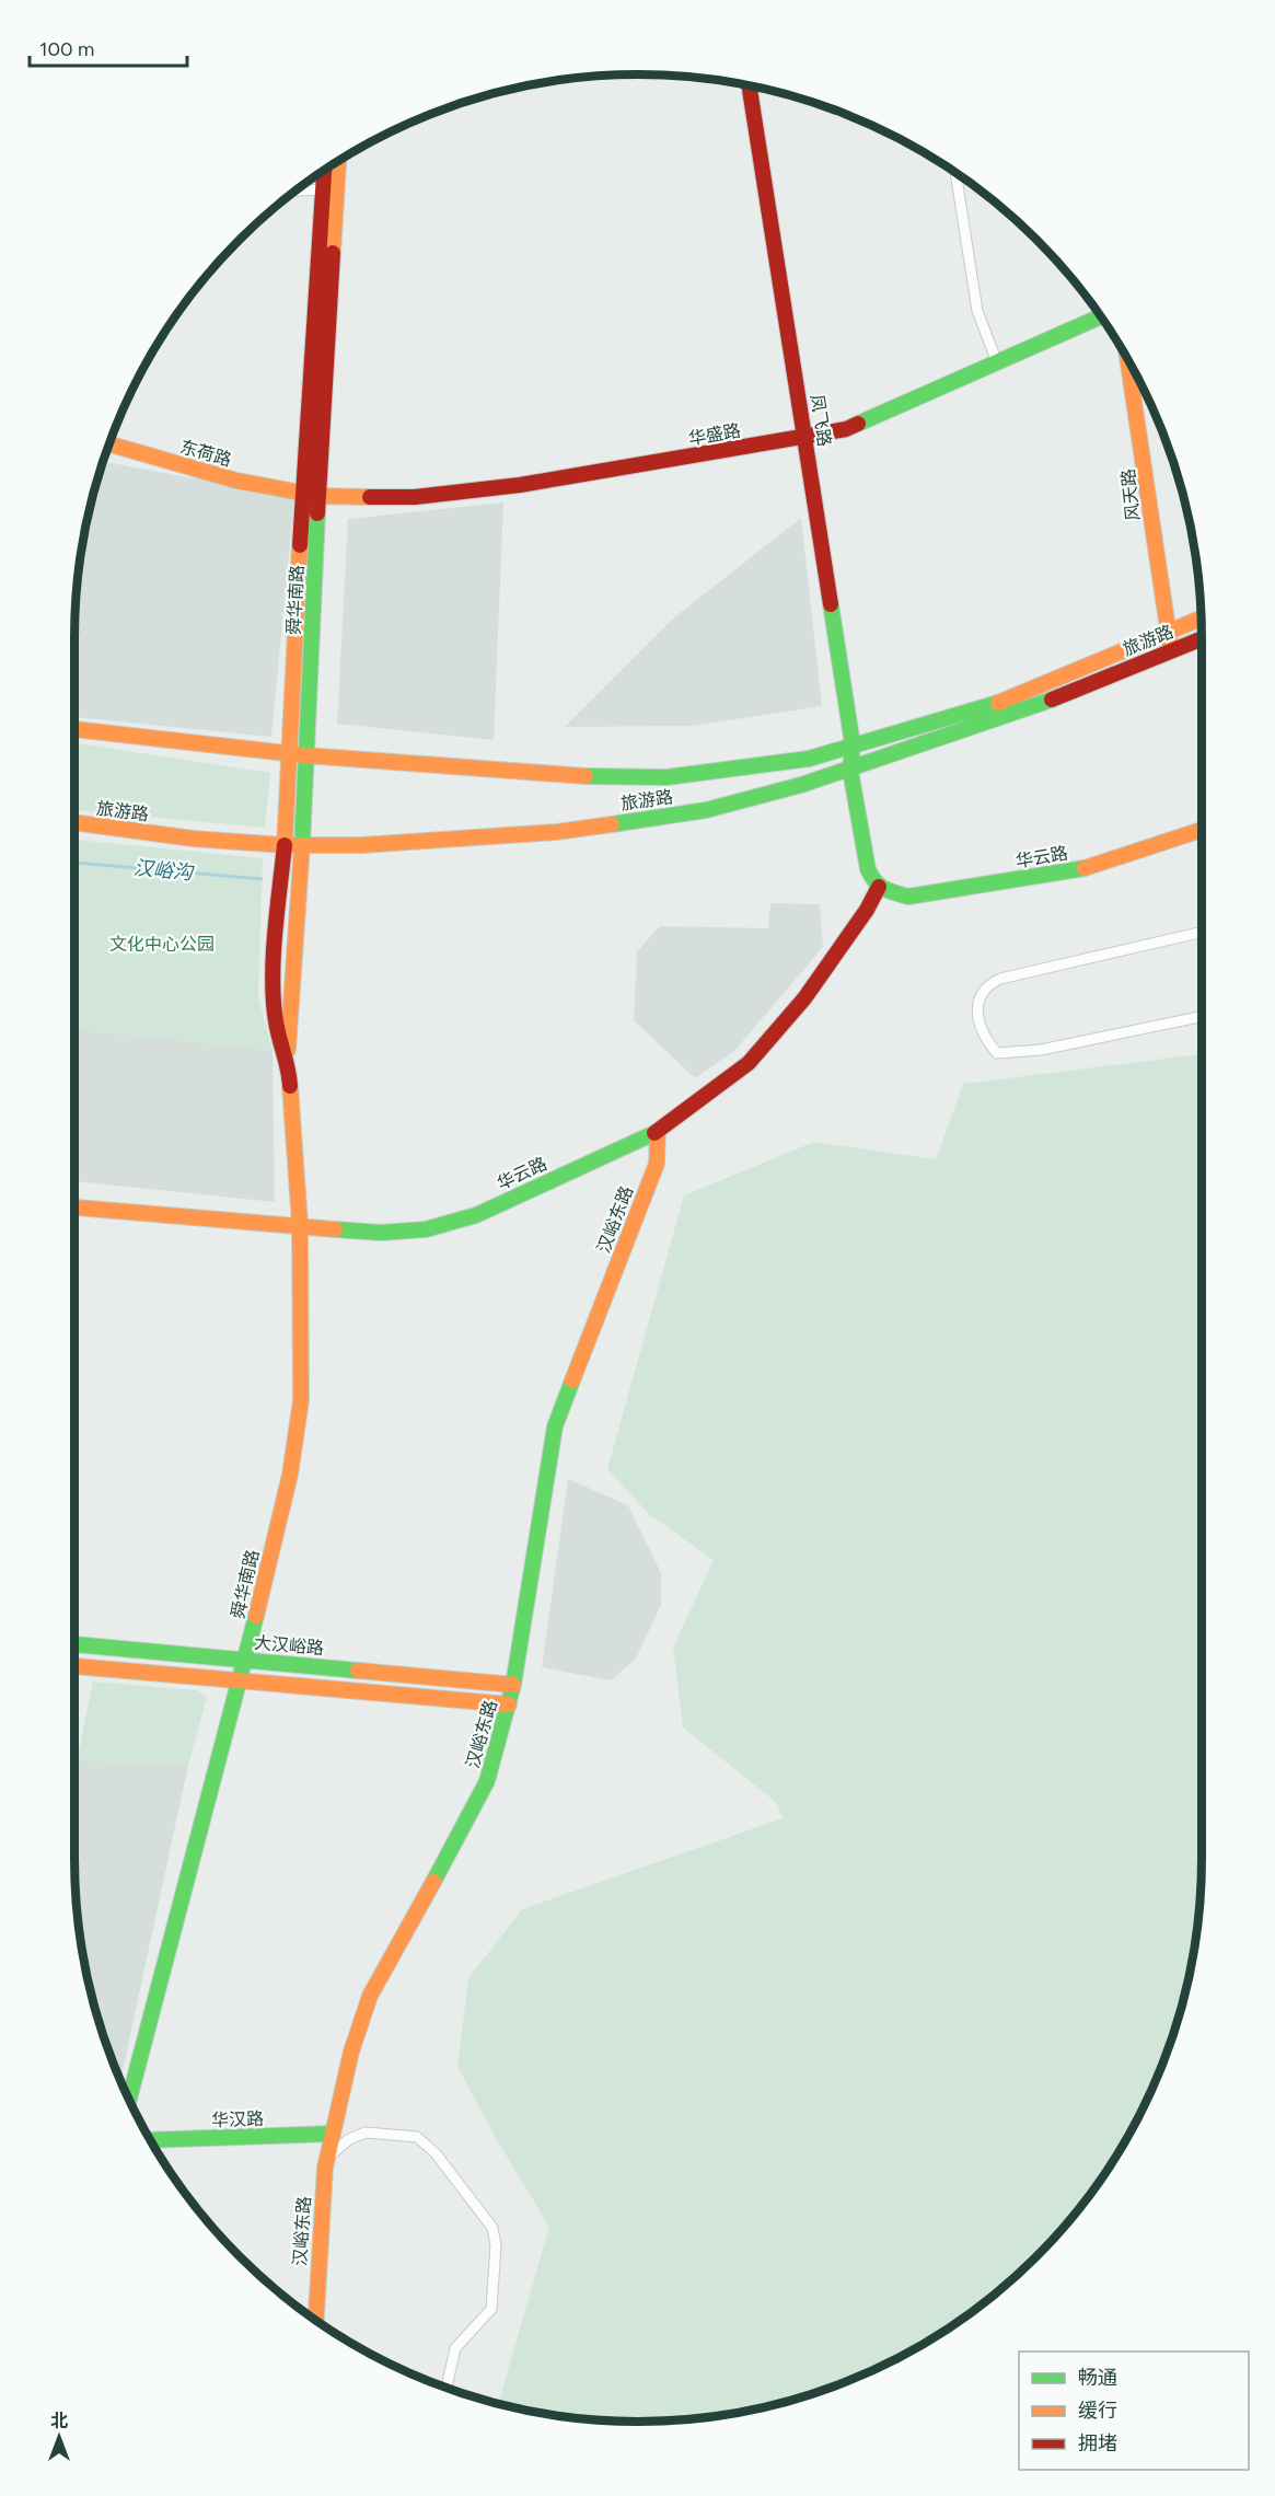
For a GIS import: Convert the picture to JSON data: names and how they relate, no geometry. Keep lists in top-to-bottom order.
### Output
{
  "streets": {
    "main road": [
      "凤飞路",
      "华盛路",
      "东荷路",
      "风天路",
      "舜华南路",
      "旅游路",
      "华云路",
      "汉峪东路",
      "大汉峪路",
      "华汉路"
    ]
  },
  "crossings": [
    ["凤飞路", "华盛路"],
    ["凤飞路", "旅游路"],
    ["华盛路", "东荷路"],
    ["华盛路", "舜华南路"],
    ["东荷路", "舜华南路"],
    ["风天路", "旅游路"],
    ["舜华南路", "旅游路"],
    ["舜华南路", "华云路"],
    ["舜华南路", "大汉峪路"],
    ["华云路", "汉峪东路"],
    ["汉峪东路", "大汉峪路"],
    ["汉峪东路", "华汉路"]
  ],
  "water": ["汉峪沟"],
  "parks": ["文化中心公园"],
  "legend": ["畅通", "缓行", "拥堵"],
  "scale_bar": "100 m",
  "north": "top"
}
